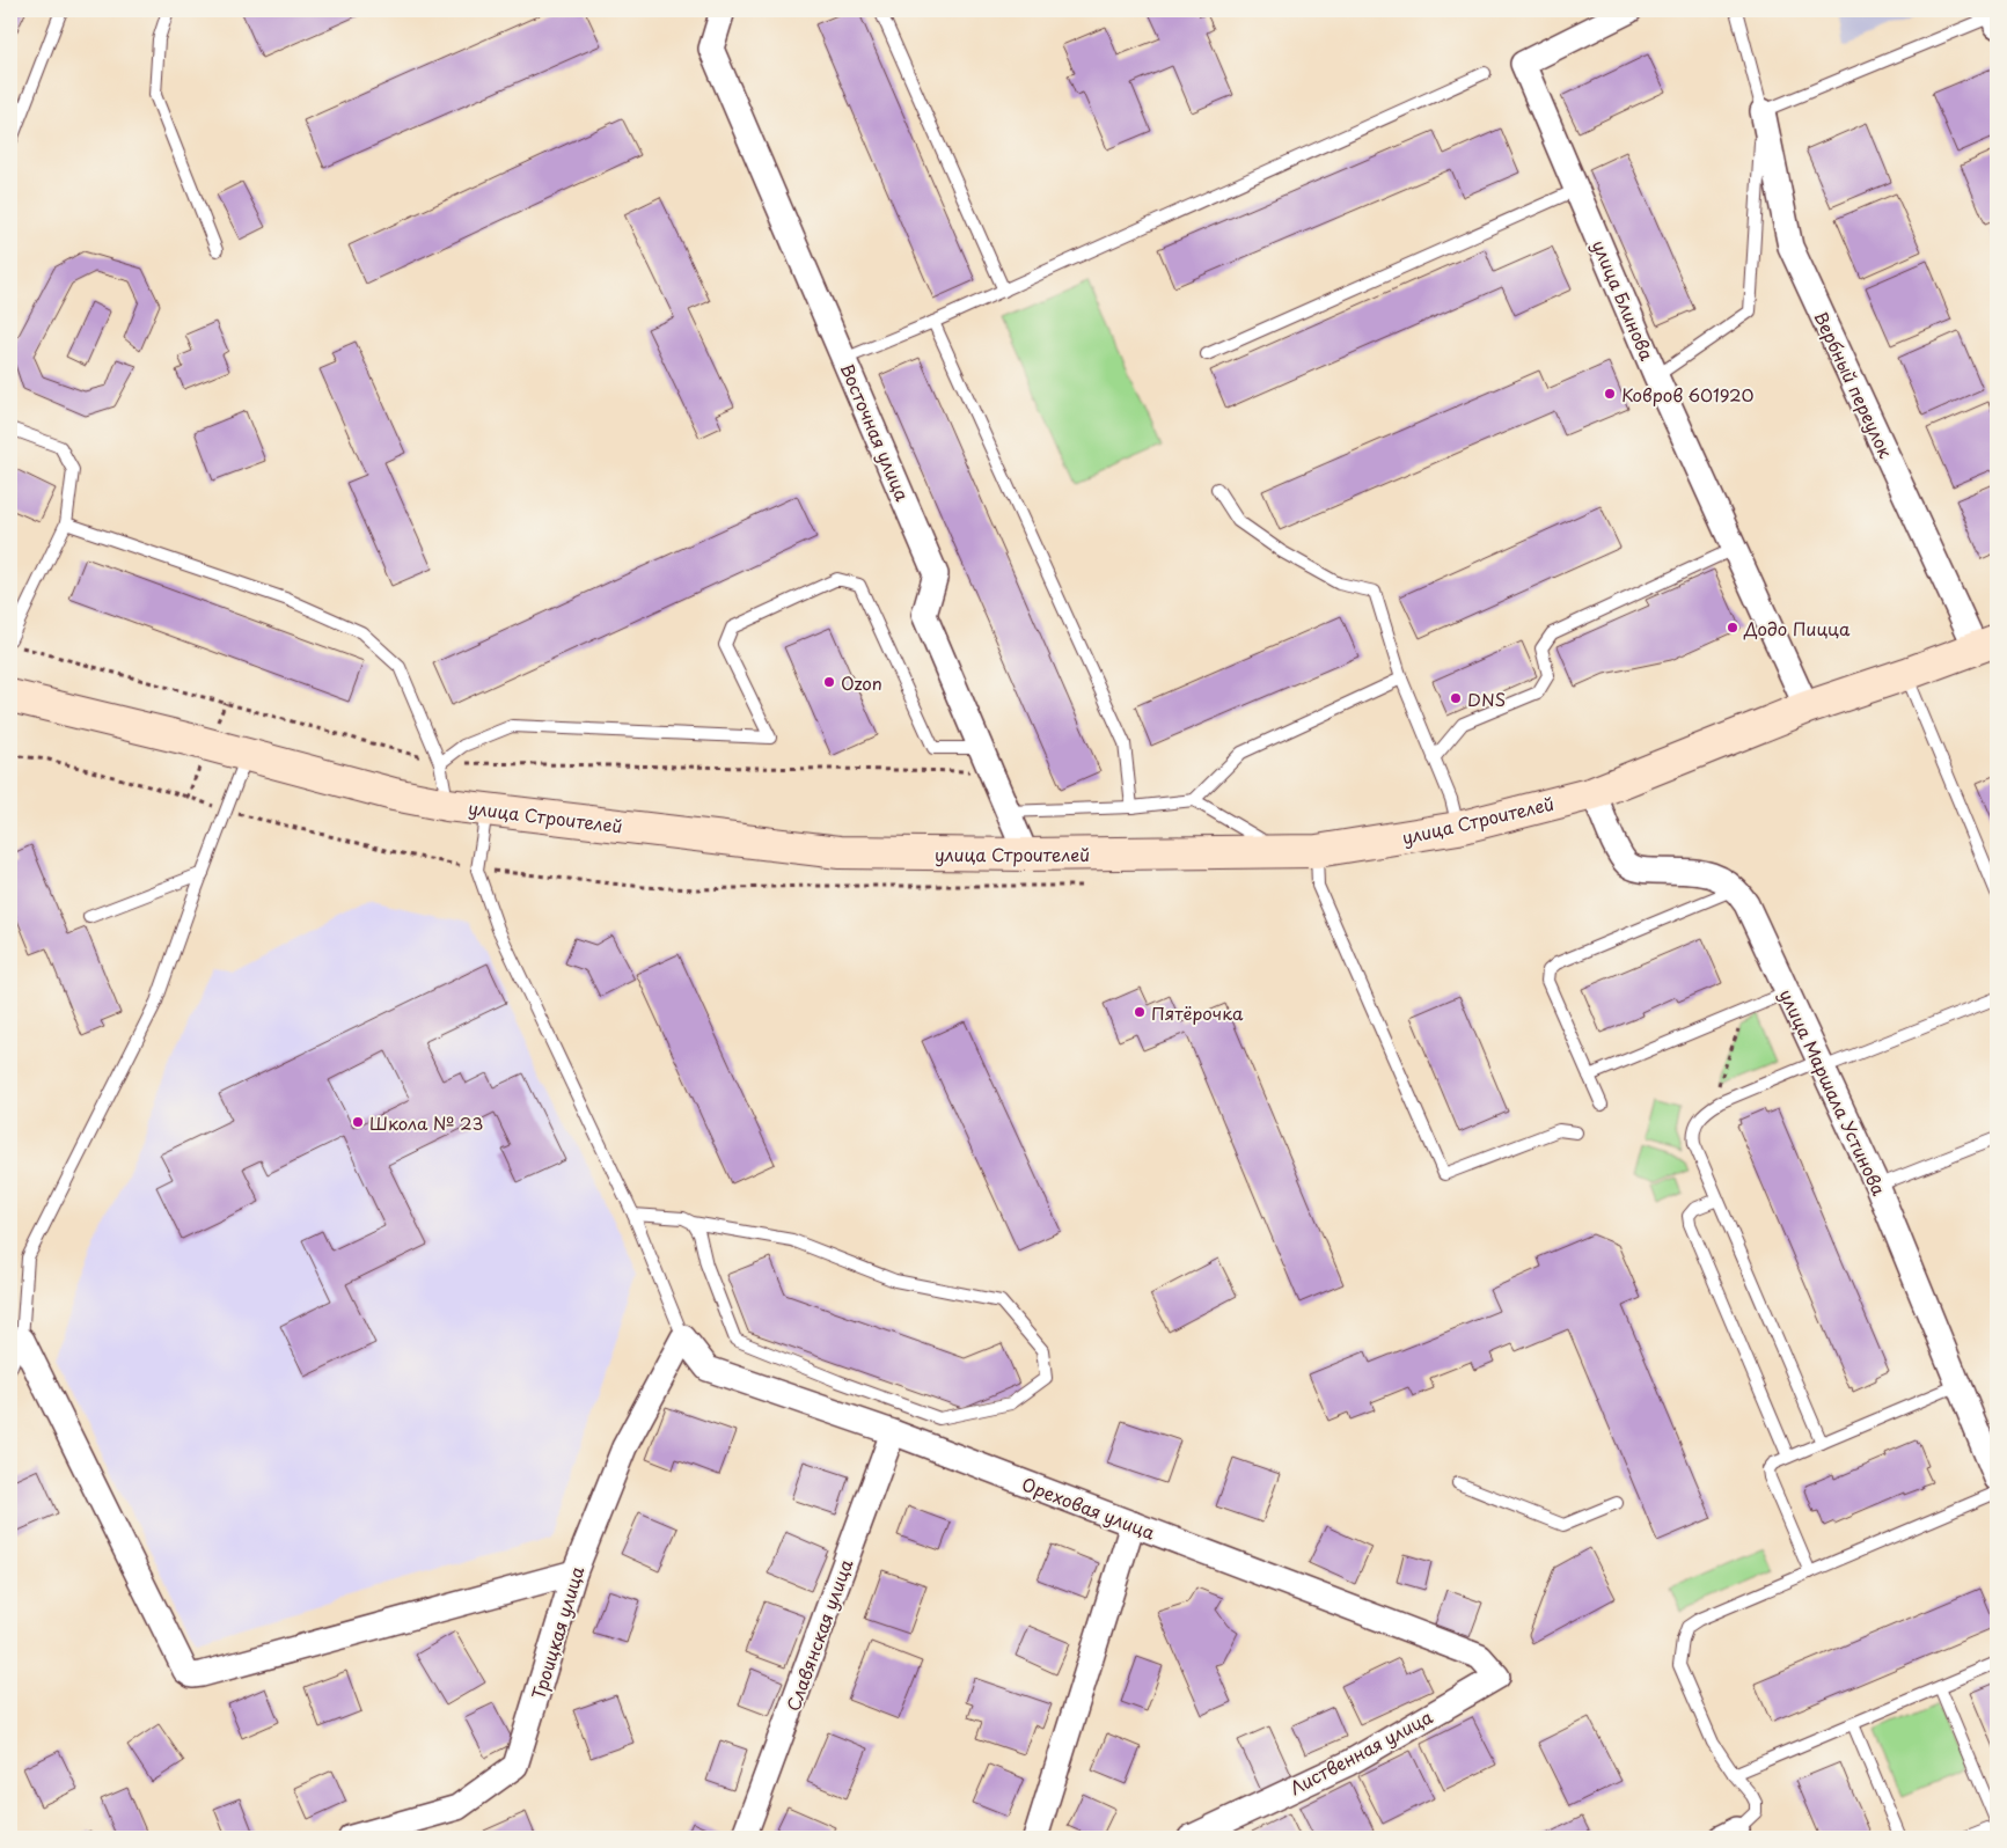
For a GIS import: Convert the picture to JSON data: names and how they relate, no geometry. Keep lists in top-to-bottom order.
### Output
{
  "streets": {
    "main road": ["улица Строителей"],
    "street": [
      "улица Блинова",
      "Вербный переулок",
      "Восточная улица",
      "улица Маршала Устинова",
      "Ореховая улица",
      "Троицкая улица",
      "Славянская улица",
      "Лиственная улица"
    ]
  },
  "crossings": [
    ["улица Блинова", "улица Строителей"],
    ["Вербный переулок", "улица Строителей"],
    ["Восточная улица", "улица Строителей"],
    ["улица Строителей", "улица Маршала Устинова"],
    ["Ореховая улица", "Троицкая улица"],
    ["Ореховая улица", "Славянская улица"],
    ["Ореховая улица", "Лиственная улица"]
  ],
  "places": [
    "Ковров 601920",
    "Додо Пицца",
    "Ozon",
    "DNS",
    "Пятёрочка",
    "Школа № 23"
  ]
}
